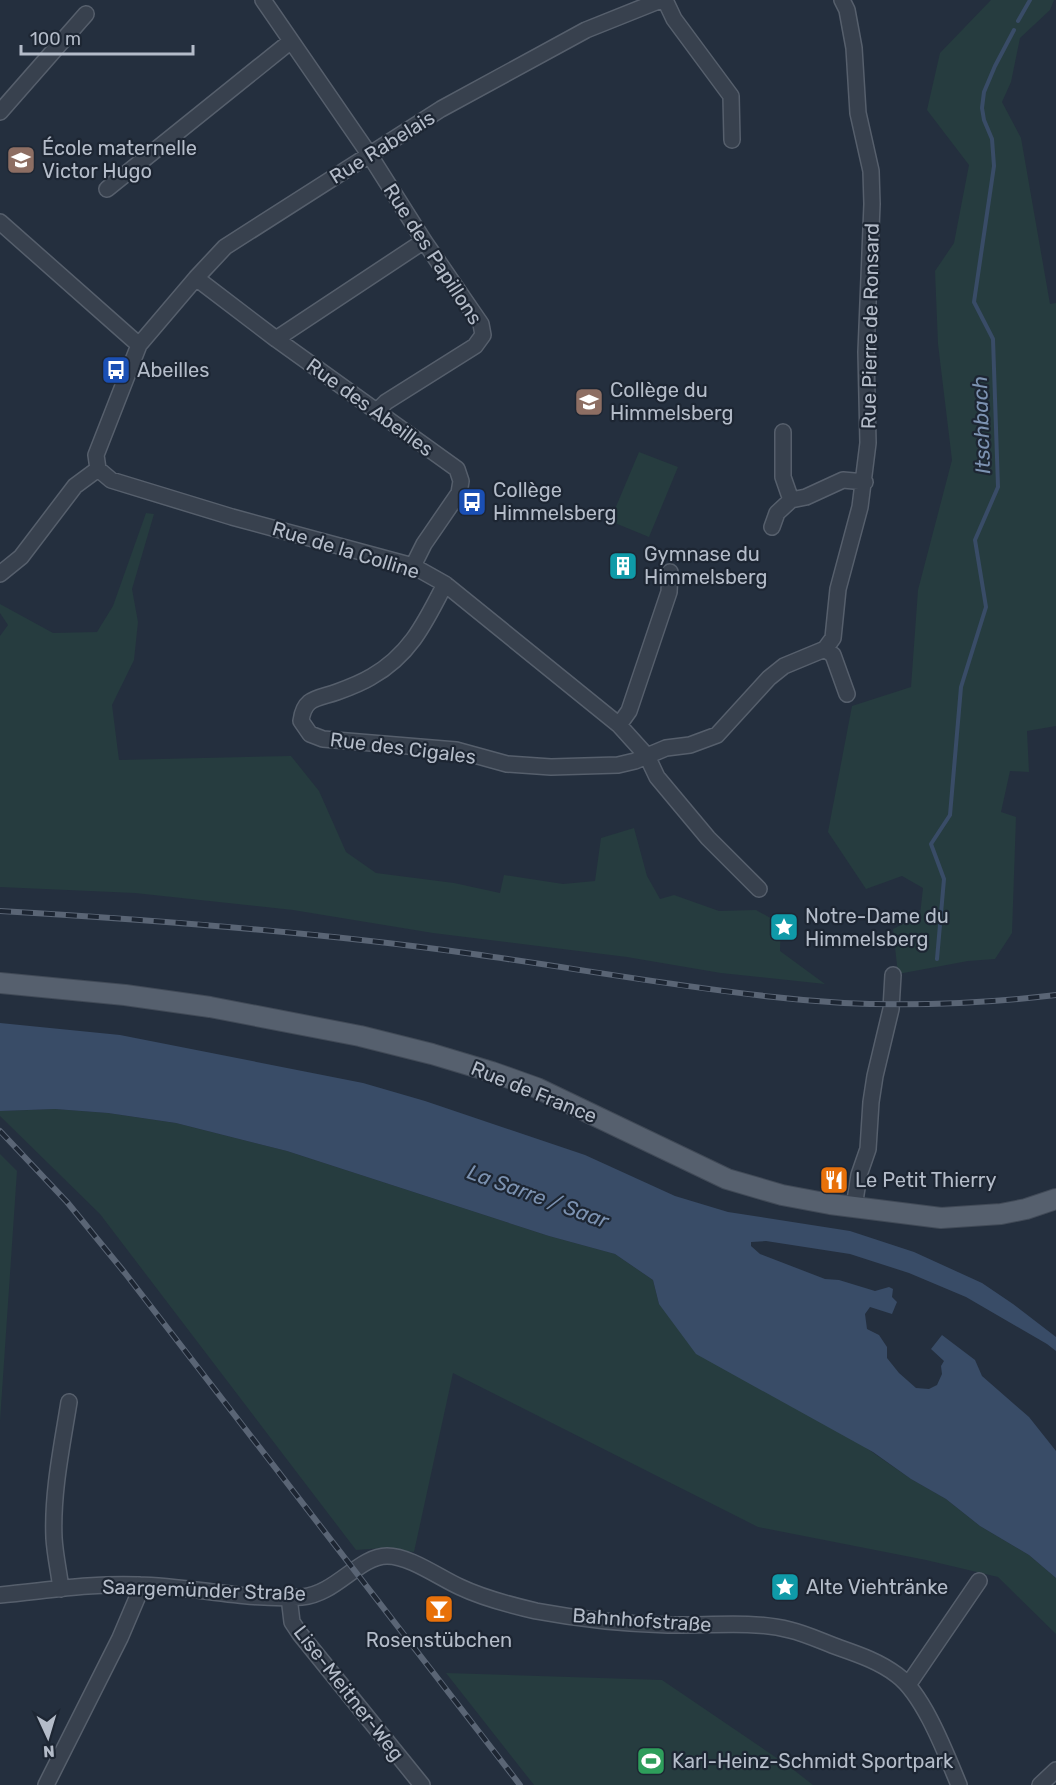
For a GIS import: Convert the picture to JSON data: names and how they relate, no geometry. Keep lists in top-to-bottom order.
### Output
{
  "streets": {
    "main road": ["Rue de France"],
    "street": [
      "Rue Rabelais",
      "Rue des Papillons",
      "Rue Pierre de Ronsard",
      "Rue des Abeilles",
      "Rue de la Colline",
      "Rue des Cigales",
      "Saargemünder Straße",
      "Bahnhofstraße",
      "Lise-Meitner-Weg"
    ]
  },
  "crossings": [
    ["Rue Rabelais", "Rue des Papillons"],
    ["Rue Rabelais", "Rue des Abeilles"],
    ["Rue Rabelais", "Rue de la Colline"],
    ["Rue des Papillons", "Rue des Abeilles"],
    ["Rue des Abeilles", "Rue de la Colline"],
    ["Rue de la Colline", "Rue des Cigales"],
    ["Saargemünder Straße", "Bahnhofstraße"],
    ["Saargemünder Straße", "Lise-Meitner-Weg"]
  ],
  "water": ["Itschbach", "La Sarre / Saar"],
  "places": {
    "school or university": ["École maternelle Victor Hugo", "Collège du Himmelsberg"],
    "bus stop": ["Abeilles", "Collège Himmelsberg"],
    "building": ["Gymnase du Himmelsberg"],
    "place": ["Notre-Dame du Himmelsberg", "Alte Viehtränke"],
    "restaurant": ["Le Petit Thierry"],
    "bar": ["Rosenstübchen"],
    "sports": ["Karl-Heinz-Schmidt Sportpark"]
  },
  "scale_bar": "100 m",
  "north": "bottom"
}
